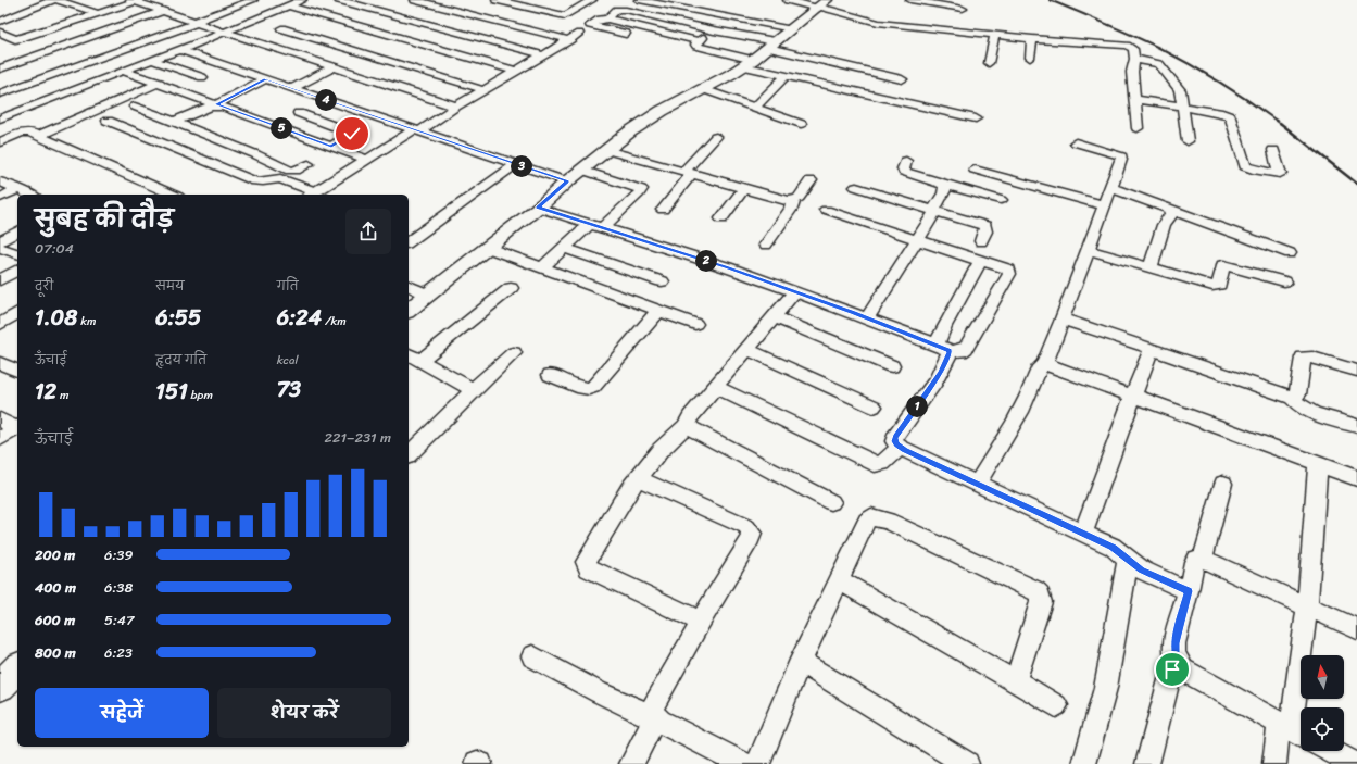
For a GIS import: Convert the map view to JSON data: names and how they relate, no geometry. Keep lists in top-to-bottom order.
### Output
{
  "north": "top",
  "page": {
    "pins": [
      "4",
      "5",
      "3",
      "2",
      "1"
    ],
    "heading": ["सुबह की दौड़", "07:04"],
    "stats": [
      ["दूरी", "1.08 km"],
      ["समय", "6:55"],
      ["गति", "6:24 /km"],
      ["ऊँचाई", "12 m"],
      ["हृदय गति", "151 bpm"],
      ["kcal", "73"]
    ],
    "chart": ["ऊँचाई", "221–231 m"],
    "list": [
      {
        "name": "200 m",
        "note": "6:39"
      },
      {
        "name": "400 m",
        "note": "6:38"
      },
      {
        "name": "600 m",
        "note": "5:47"
      },
      {
        "name": "800 m",
        "note": "6:23"
      }
    ],
    "buttons": ["सहेजें", "शेयर करें"]
  }
}
